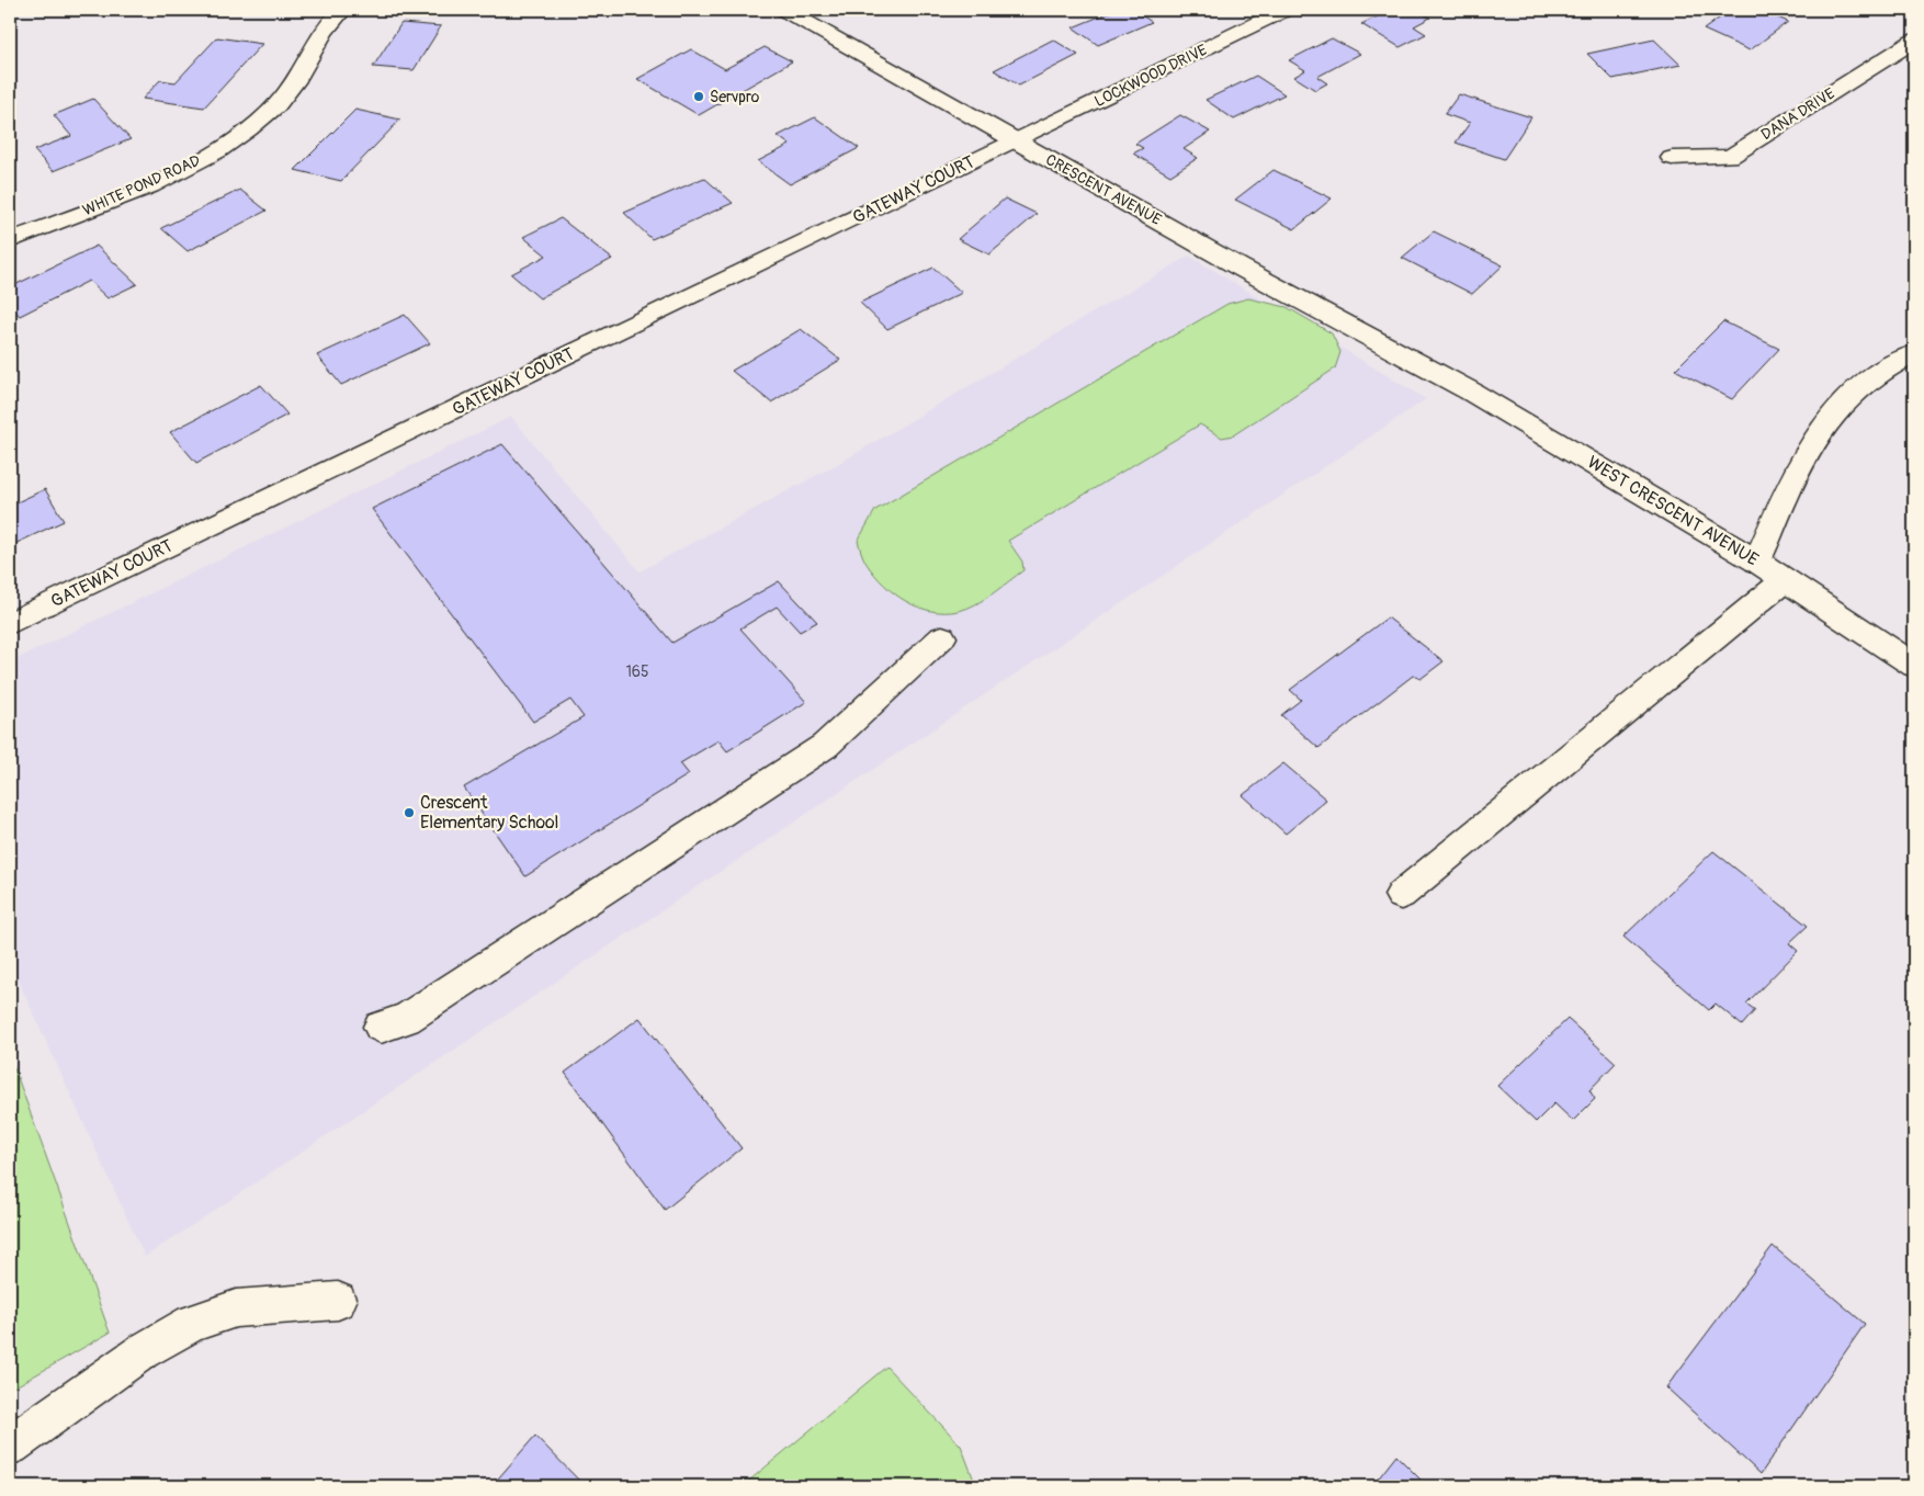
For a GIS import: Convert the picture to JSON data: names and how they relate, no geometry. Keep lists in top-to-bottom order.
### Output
{
  "streets": {
    "street": [
      "LOCKWOOD DRIVE",
      "DANA DRIVE",
      "WHITE POND ROAD",
      "GATEWAY COURT",
      "CRESCENT AVENUE",
      "WEST CRESCENT AVENUE"
    ]
  },
  "crossings": [
    ["LOCKWOOD DRIVE", "GATEWAY COURT"],
    ["LOCKWOOD DRIVE", "CRESCENT AVENUE"],
    ["GATEWAY COURT", "CRESCENT AVENUE"],
    ["CRESCENT AVENUE", "WEST CRESCENT AVENUE"]
  ],
  "places": ["Servpro", "Crescent Elementary School"],
  "house_numbers": ["165"]
}
